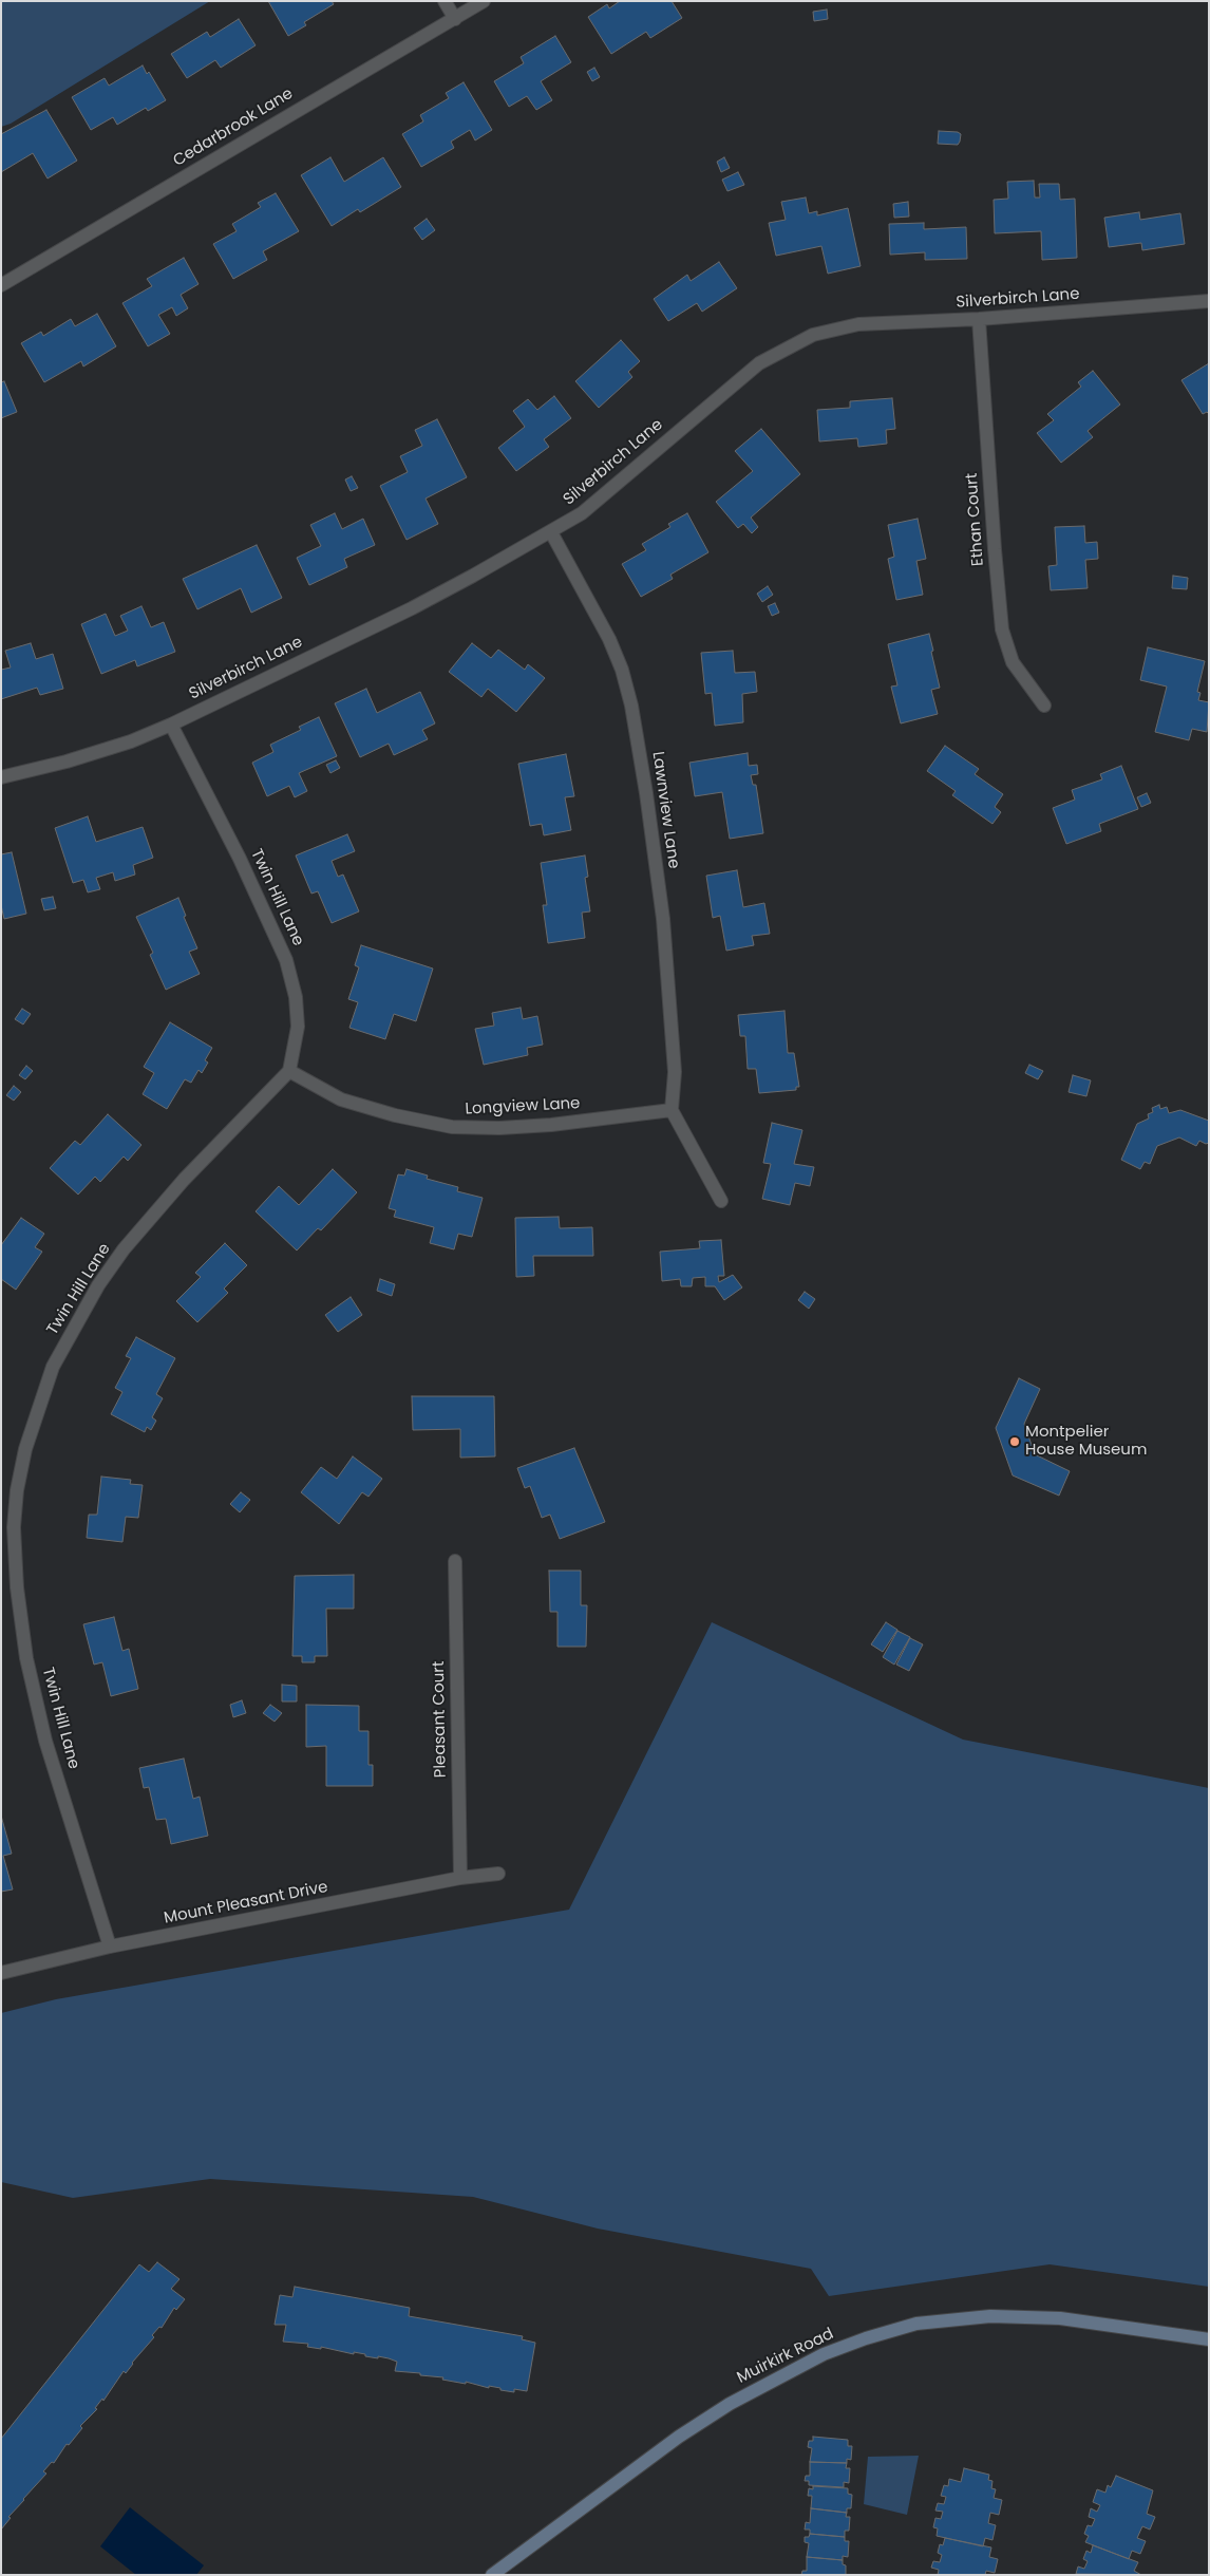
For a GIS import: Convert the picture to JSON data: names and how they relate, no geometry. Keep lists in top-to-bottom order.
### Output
{
  "streets": {
    "main road": ["Muirkirk Road"],
    "street": [
      "Cedarbrook Lane",
      "Silverbirch Lane",
      "Ethan Court",
      "Lawnview Lane",
      "Twin Hill Lane",
      "Longview Lane",
      "Pleasant Court",
      "Mount Pleasant Drive"
    ]
  },
  "crossings": [
    ["Silverbirch Lane", "Ethan Court"],
    ["Silverbirch Lane", "Lawnview Lane"],
    ["Silverbirch Lane", "Twin Hill Lane"],
    ["Lawnview Lane", "Longview Lane"],
    ["Twin Hill Lane", "Longview Lane"],
    ["Twin Hill Lane", "Mount Pleasant Drive"],
    ["Pleasant Court", "Mount Pleasant Drive"]
  ],
  "places": ["Montpelier House Museum"]
}
